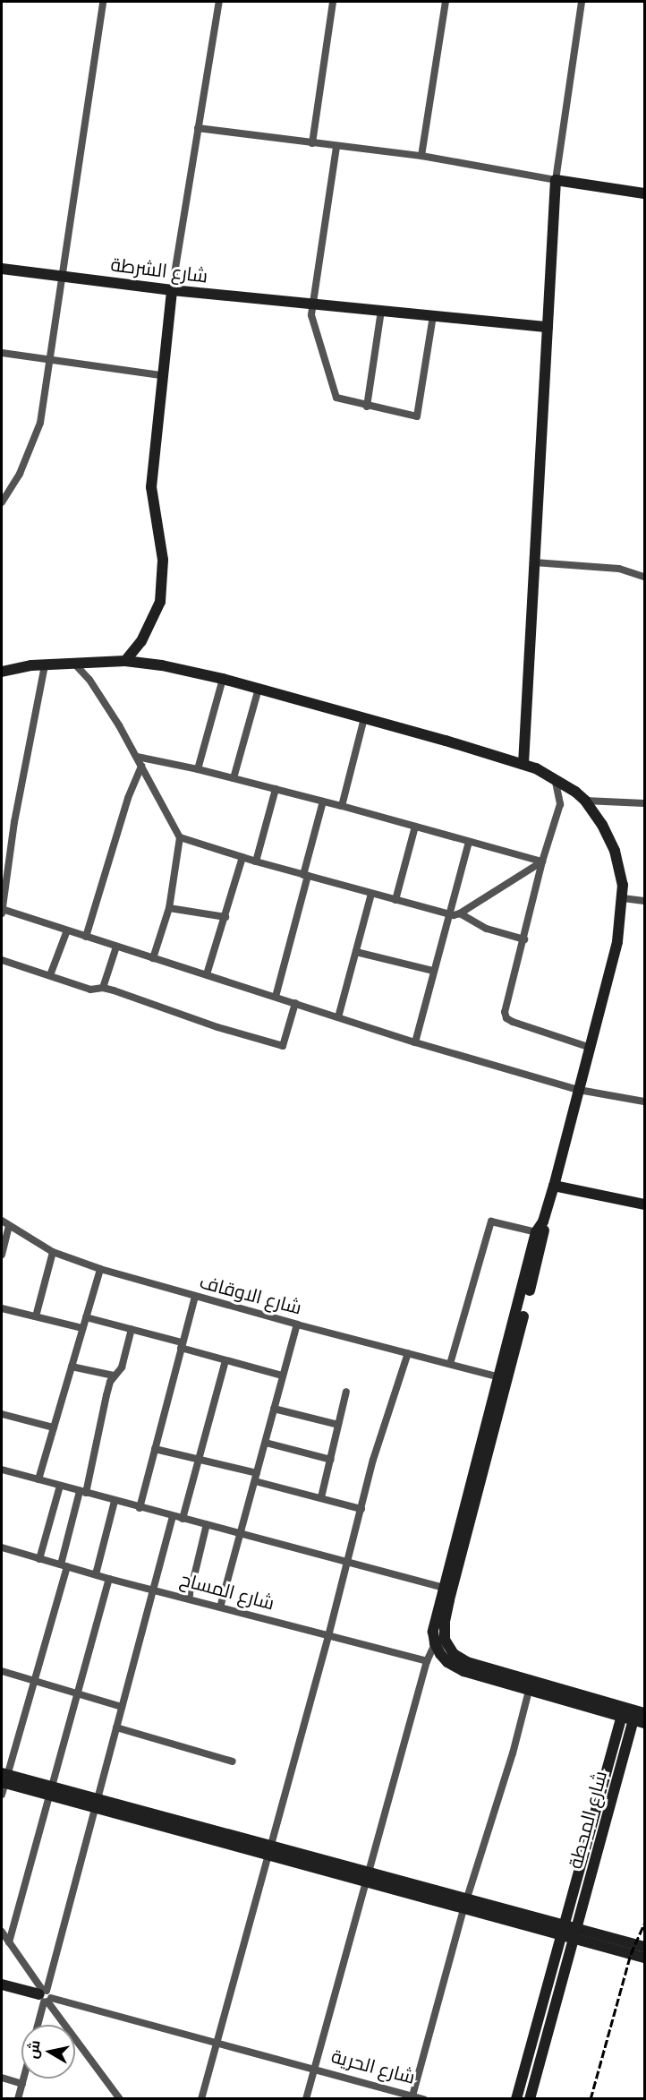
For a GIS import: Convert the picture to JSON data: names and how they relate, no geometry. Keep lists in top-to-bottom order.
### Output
{
  "streets": {
    "main road": ["شارع الشرطة", "شارع المحطة"],
    "street": ["شارع الاوقاف", "شارع المساح", "شارع الحرية"]
  },
  "north": "left"
}
